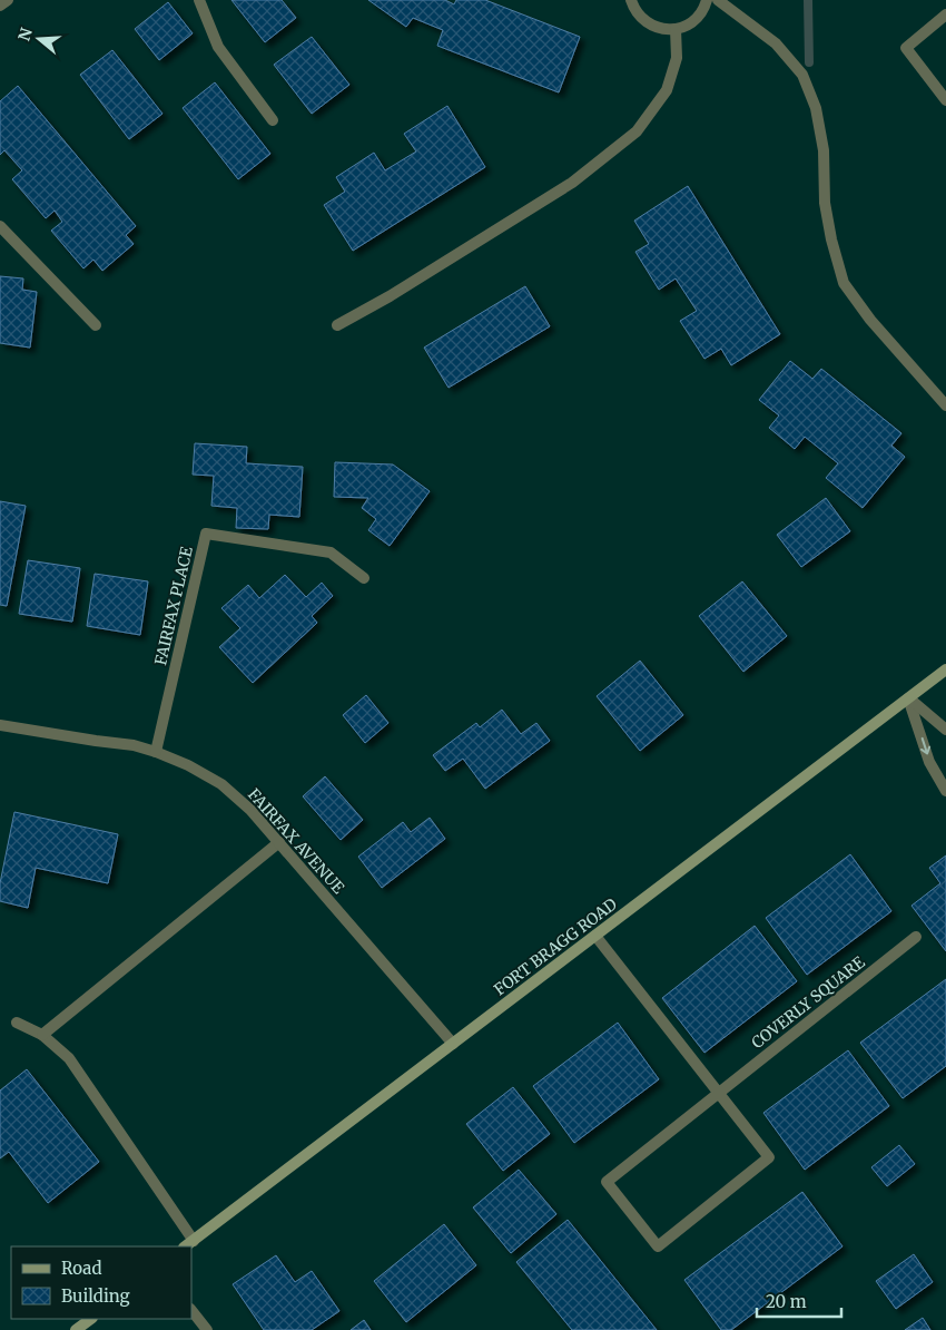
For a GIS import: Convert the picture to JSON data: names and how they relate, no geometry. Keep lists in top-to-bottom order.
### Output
{
  "streets": {
    "main road": ["FORT BRAGG ROAD"],
    "street": ["FAIRFAX PLACE", "FAIRFAX AVENUE", "COVERLY SQUARE"]
  },
  "crossings": [
    ["FAIRFAX PLACE", "FAIRFAX AVENUE"],
    ["FAIRFAX AVENUE", "FORT BRAGG ROAD"],
    ["FORT BRAGG ROAD", "COVERLY SQUARE"]
  ],
  "legend": ["Road", "Building"],
  "scale_bar": "20 m",
  "north": "left"
}
